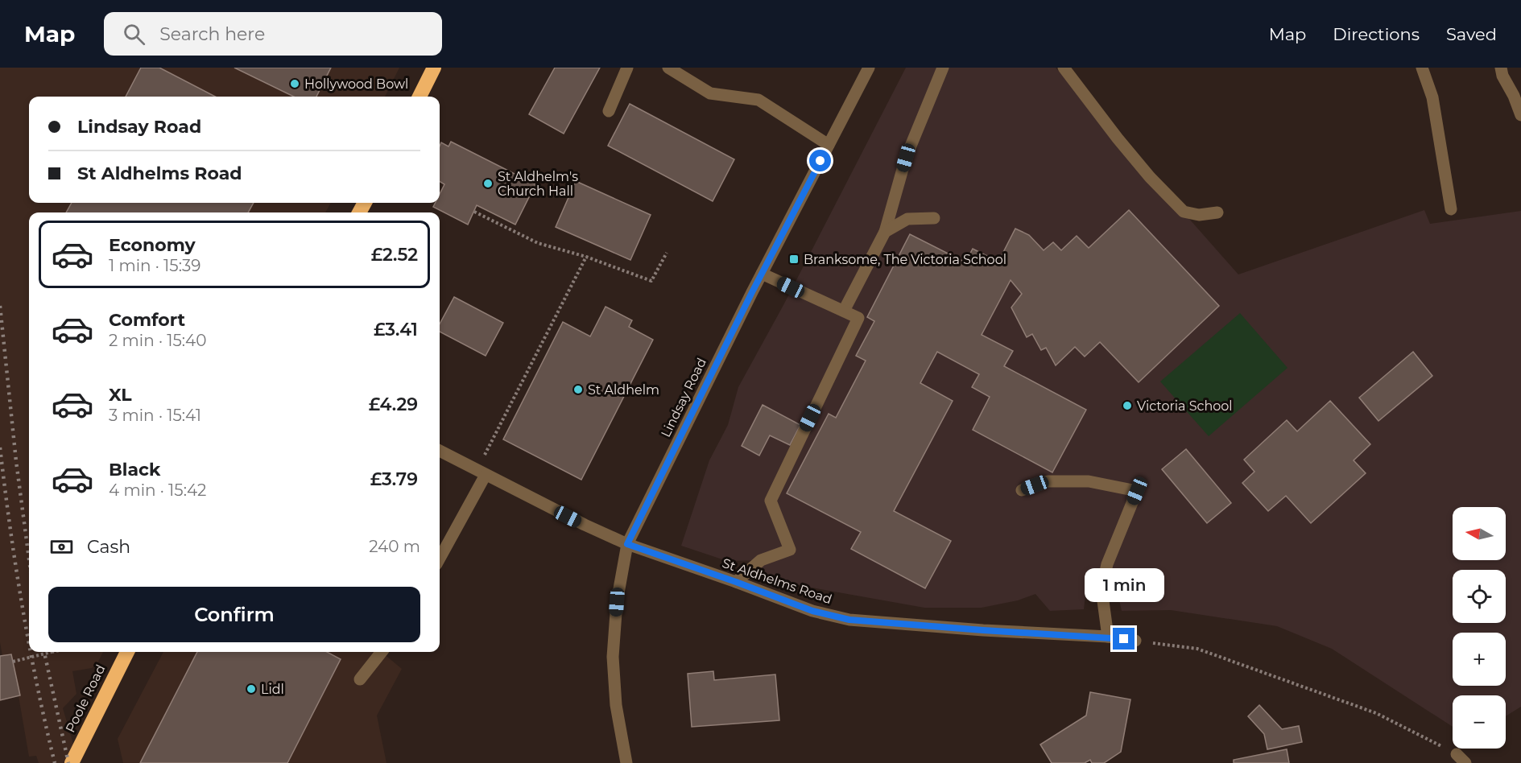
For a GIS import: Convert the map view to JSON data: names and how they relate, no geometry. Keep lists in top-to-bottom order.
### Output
{
  "streets": {
    "highway": ["Poole Road"],
    "street": ["Lindsay Road", "St Aldhelms Road"]
  },
  "crossings": [
    ["Lindsay Road", "St Aldhelms Road"]
  ],
  "places": {
    "other": [
      "Hollywood Bowl",
      "St Aldhelm's Church Hall",
      "St Aldhelm",
      "Victoria School",
      "Lidl"
    ],
    "transit": ["Branksome, The Victoria School"]
  },
  "north": "left",
  "page": {
    "header": "Map",
    "search": "Search here",
    "nav": ["Map", "Directions", "Saved"],
    "banner": ["Lindsay Road", "St Aldhelms Road"],
    "list": [
      {
        "name": "Economy",
        "note": "1 min · 15:39",
        "value": "£2.52"
      },
      {
        "name": "Comfort",
        "note": "2 min · 15:40",
        "value": "£3.41"
      },
      {
        "name": "XL",
        "note": "3 min · 15:41",
        "value": "£4.29"
      },
      {
        "name": "Black",
        "note": "4 min · 15:42",
        "value": "£3.79"
      }
    ],
    "map_buttons": ["+", "−"],
    "pay": ["Cash", "240 m"],
    "bubble": "1 min",
    "buttons": "Confirm"
  }
}
